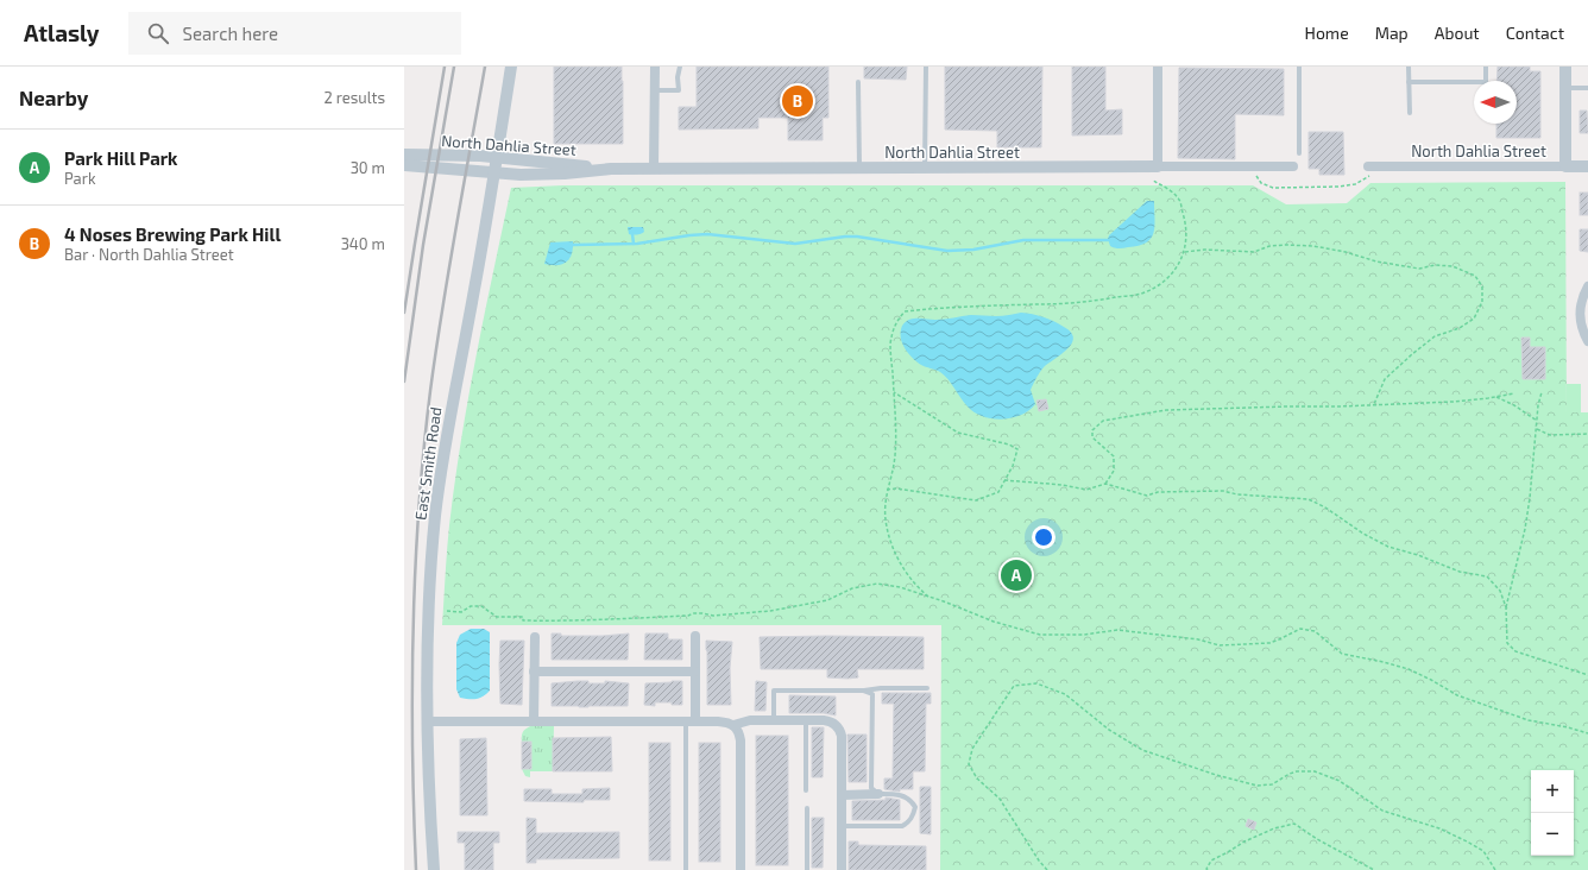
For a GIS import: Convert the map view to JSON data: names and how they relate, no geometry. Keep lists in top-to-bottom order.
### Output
{
  "streets": {
    "street": ["North Dahlia Street", "East Smith Road"]
  },
  "crossings": [
    ["North Dahlia Street", "East Smith Road"]
  ],
  "north": "left",
  "page": {
    "header": "Atlasly",
    "search": "Search here",
    "nav": [
      "Home",
      "Map",
      "About",
      "Contact"
    ],
    "heading": ["Nearby", "2 results"],
    "pins": ["B", "A"],
    "list": [
      {
        "mark": "A",
        "name": "Park Hill Park",
        "note": "Park",
        "value": "30 m"
      },
      {
        "mark": "B",
        "name": "4 Noses Brewing Park Hill",
        "note": "Bar · North Dahlia Street",
        "value": "340 m"
      }
    ],
    "map_buttons": ["+", "−"]
  }
}
